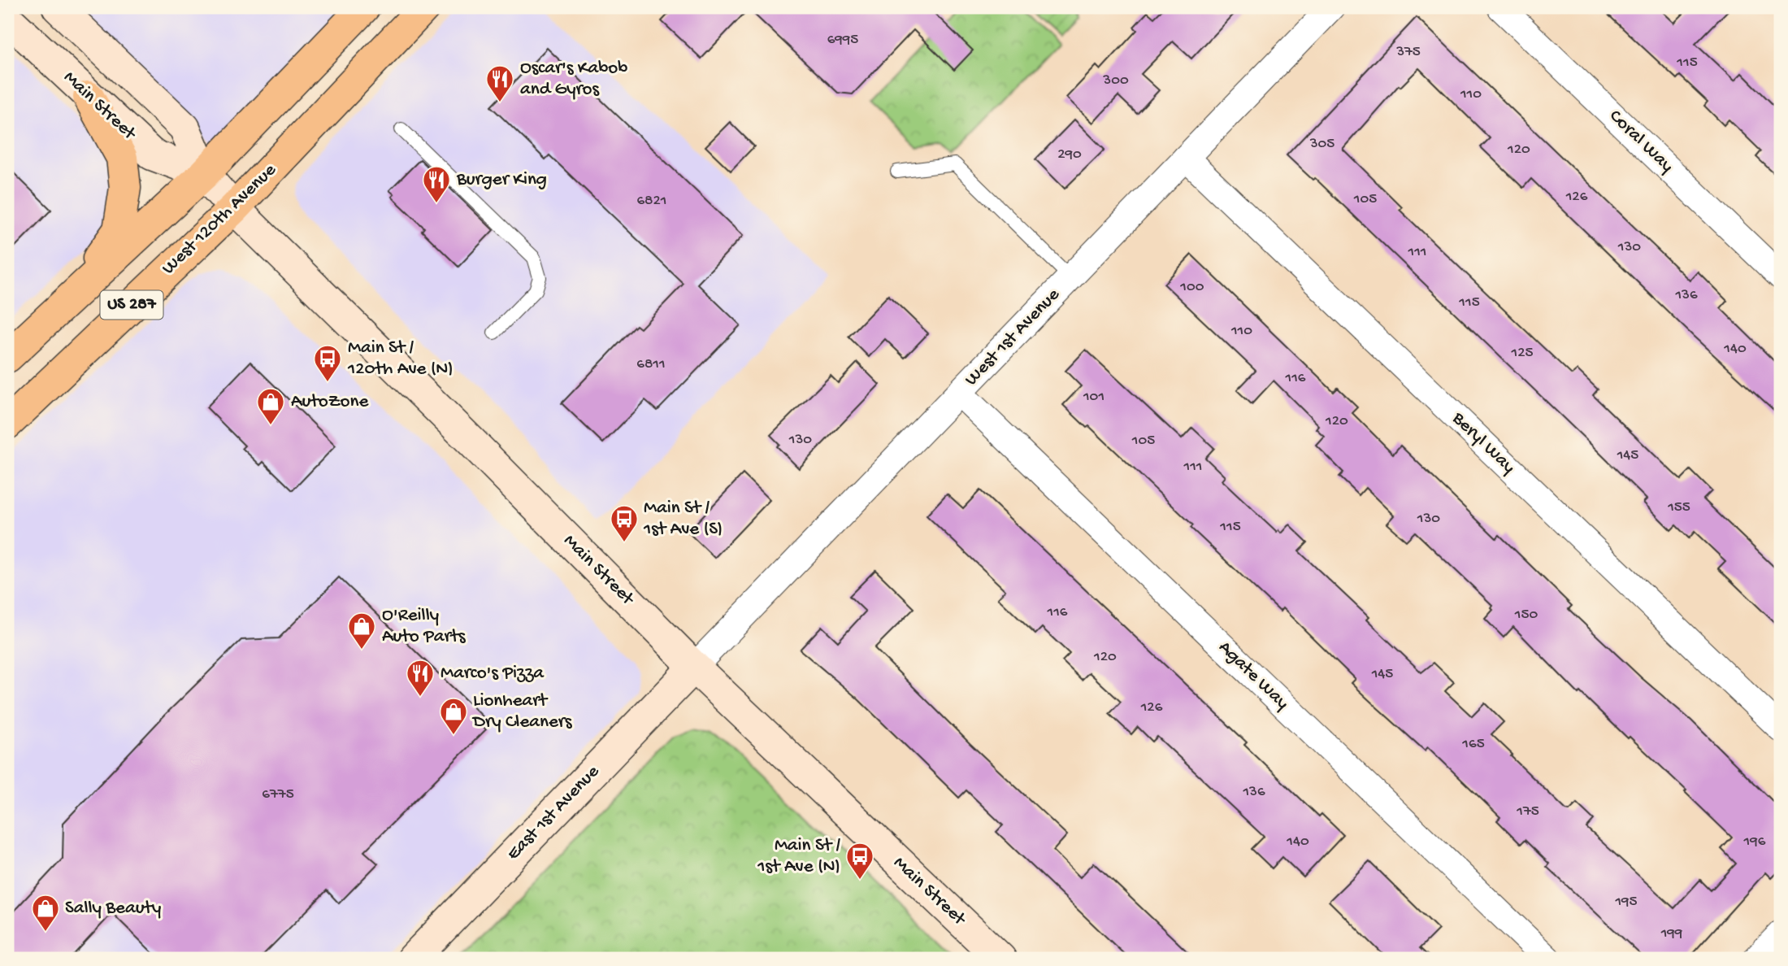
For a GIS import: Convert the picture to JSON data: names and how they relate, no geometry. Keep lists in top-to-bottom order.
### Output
{
  "streets": {
    "main road": [
      "Main Street",
      "West 120th Avenue",
      "US 287",
      "East 1st Avenue"
    ],
    "street": [
      "Coral Way",
      "West 1st Avenue",
      "Beryl Way",
      "Agate Way"
    ]
  },
  "crossings": [
    ["Main Street", "West 120th Avenue"],
    ["Main Street", "US 287"],
    ["Main Street", "West 1st Avenue"],
    ["Main Street", "East 1st Avenue"],
    ["West 1st Avenue", "Beryl Way"],
    ["West 1st Avenue", "Agate Way"],
    ["West 1st Avenue", "East 1st Avenue"]
  ],
  "places": {
    "restaurant": ["Oscar's Kabob and Gyros", "Burger King", "Marco's Pizza"],
    "bus stop": ["Main St / 120th Ave (N)", "Main St / 1st Ave (S)", "Main St / 1st Ave (N)"],
    "shop": [
      "AutoZone",
      "O'Reilly Auto Parts",
      "Lionheart Dry Cleaners",
      "Sally Beauty"
    ]
  },
  "house_numbers": [
    "6995",
    "375",
    "115",
    "300",
    "110",
    "305",
    "120",
    "290",
    "126",
    "105",
    "6821",
    "130",
    "111",
    "100",
    "136",
    "115",
    "110",
    "140",
    "125",
    "6811",
    "116",
    "101",
    "120",
    "130",
    "105",
    "145",
    "111",
    "155",
    "130",
    "115",
    "116",
    "150",
    "120",
    "145",
    "126",
    "165",
    "136",
    "6775",
    "175",
    "140",
    "196",
    "195",
    "199"
  ]
}
